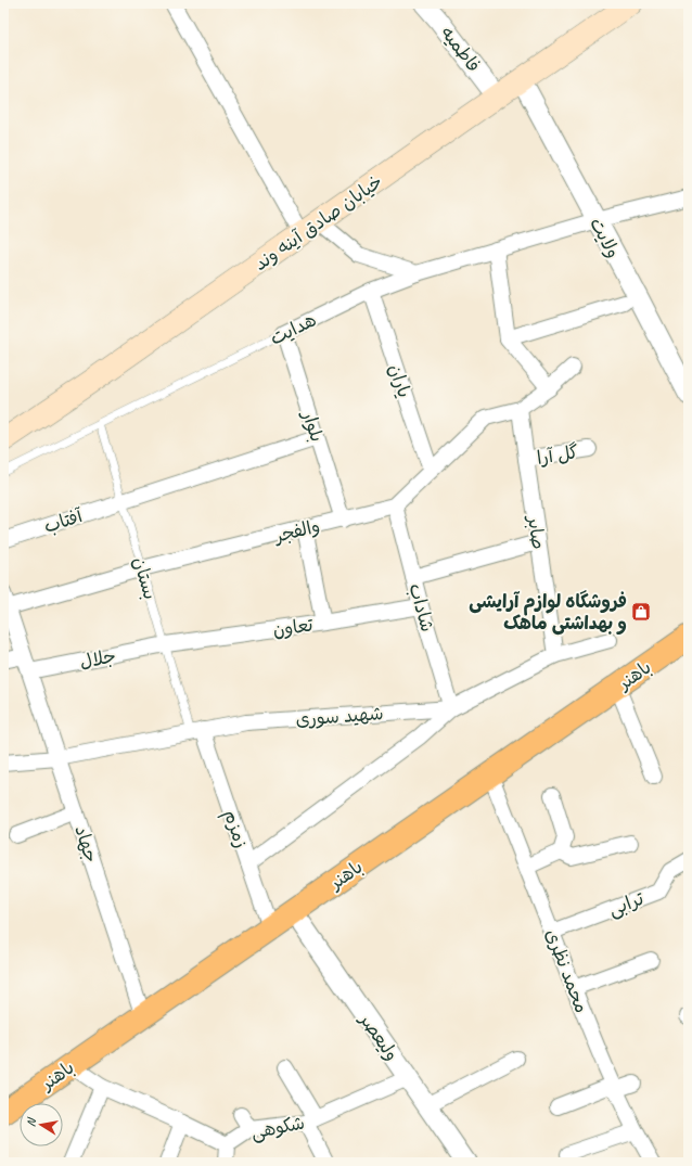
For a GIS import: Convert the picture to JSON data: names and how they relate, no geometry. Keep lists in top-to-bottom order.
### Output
{
  "streets": {
    "main road": ["خیابان صادق آینه وند", "باهنر"],
    "street": [
      "فاطمیه",
      "ولایت",
      "هدایت",
      "یاران",
      "بلوار",
      "گل آرا",
      "آفتاب",
      "والفجر",
      "صابر",
      "شاداب",
      "تعاون",
      "جلال",
      "شهید سوری",
      "زمزم",
      "جهاد",
      "ترابی",
      "محمد نظری",
      "ولیعصر",
      "شکوهی"
    ],
    "lane": ["بستان"]
  },
  "crossings": [
    ["فاطمیه", "خیابان صادق آینه وند"],
    ["خیابان صادق آینه وند", "ولایت"],
    ["ولایت", "هدایت"],
    ["هدایت", "یاران"],
    ["هدایت", "بلوار"],
    ["هدایت", "بستان"],
    ["یاران", "والفجر"],
    ["بلوار", "آفتاب"],
    ["بلوار", "والفجر"],
    ["گل آرا", "صابر"],
    ["آفتاب", "بستان"],
    ["والفجر", "صابر"],
    ["والفجر", "بستان"],
    ["والفجر", "شاداب"],
    ["والفجر", "جهاد"],
    ["صابر", "شهید سوری"],
    ["بستان", "تعاون"],
    ["بستان", "جلال"],
    ["بستان", "شهید سوری"],
    ["بستان", "زمزم"],
    ["شاداب", "تعاون"],
    ["شاداب", "شهید سوری"],
    ["تعاون", "جلال"],
    ["جلال", "جهاد"],
    ["باهنر", "زمزم"],
    ["باهنر", "جهاد"],
    ["باهنر", "محمد نظری"],
    ["باهنر", "ولیعصر"],
    ["باهنر", "شکوهی"],
    ["شهید سوری", "زمزم"],
    ["شهید سوری", "جهاد"],
    ["ترابی", "محمد نظری"],
    ["ولیعصر", "شکوهی"]
  ],
  "places": {
    "shop": ["فروشگاه لوازم آرایشی و بهداشتی ماهک"]
  },
  "north": "left"
}
